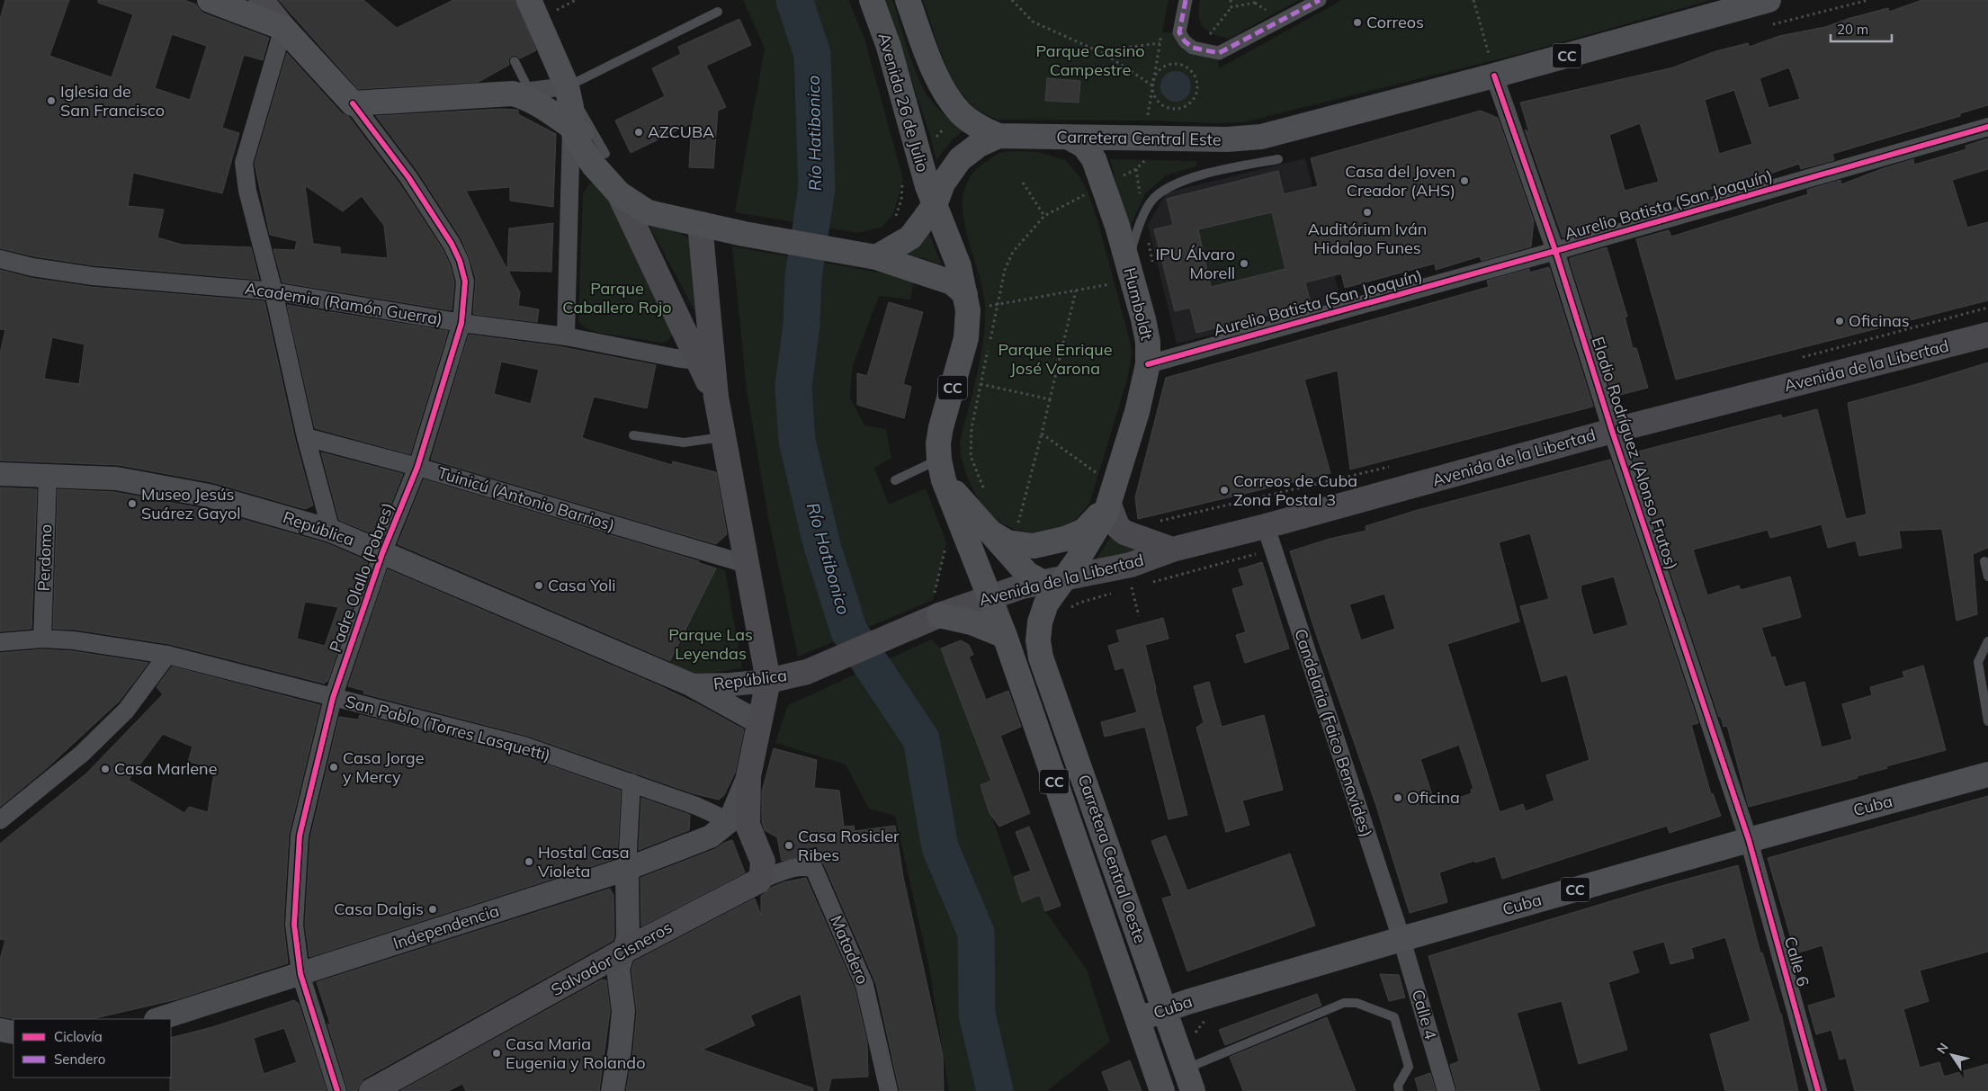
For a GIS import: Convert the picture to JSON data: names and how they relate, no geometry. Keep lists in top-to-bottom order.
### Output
{
  "streets": {
    "main road": [
      "CC",
      "Avenida 26 de Julio",
      "Carretera Central Este",
      "Humboldt",
      "Avenida de la Libertad",
      "República",
      "Padre Olallo (Pobres)",
      "Cuba",
      "Carretera Central Oeste",
      "Independencia",
      "Salvador Cisneros"
    ],
    "street": [
      "Aurelio Batista (San Joaquín)",
      "Academia (Ramón Guerra)",
      "Eladio Rodríguez (Alonso Frutos)",
      "Tuinicú (Antonio Barrios)",
      "Perdomo",
      "San Pablo (Torres Lasquetti)",
      "Candelaria (Faico Benavides)",
      "Matadero",
      "Calle 6",
      "Calle 4"
    ]
  },
  "crossings": [
    ["CC", "Avenida 26 de Julio"],
    ["CC", "Carretera Central Este"],
    ["CC", "Avenida de la Libertad"],
    ["CC", "Cuba"],
    ["CC", "Carretera Central Oeste"],
    ["Avenida 26 de Julio", "Carretera Central Este"],
    ["Carretera Central Este", "Humboldt"],
    ["Carretera Central Este", "Eladio Rodríguez (Alonso Frutos)"],
    ["Aurelio Batista (San Joaquín)", "Humboldt"],
    ["Aurelio Batista (San Joaquín)", "Eladio Rodríguez (Alonso Frutos)"],
    ["Academia (Ramón Guerra)", "Padre Olallo (Pobres)"],
    ["Humboldt", "Avenida de la Libertad"],
    ["Humboldt", "Carretera Central Oeste"],
    ["Avenida de la Libertad", "Eladio Rodríguez (Alonso Frutos)"],
    ["Avenida de la Libertad", "República"],
    ["Avenida de la Libertad", "Candelaria (Faico Benavides)"],
    ["Avenida de la Libertad", "Carretera Central Oeste"],
    ["Eladio Rodríguez (Alonso Frutos)", "Cuba"],
    ["Eladio Rodríguez (Alonso Frutos)", "Calle 6"],
    ["Tuinicú (Antonio Barrios)", "Padre Olallo (Pobres)"],
    ["República", "Perdomo"],
    ["República", "Padre Olallo (Pobres)"],
    ["República", "Independencia"],
    ["Perdomo", "San Pablo (Torres Lasquetti)"],
    ["Padre Olallo (Pobres)", "San Pablo (Torres Lasquetti)"],
    ["Padre Olallo (Pobres)", "Independencia"],
    ["San Pablo (Torres Lasquetti)", "Independencia"],
    ["Candelaria (Faico Benavides)", "Cuba"],
    ["Candelaria (Faico Benavides)", "Calle 4"],
    ["Cuba", "Carretera Central Oeste"],
    ["Cuba", "Calle 6"],
    ["Cuba", "Calle 4"],
    ["Matadero", "Salvador Cisneros"]
  ],
  "water": ["Río Hatibonico"],
  "parks": [
    "Parque Casino Campestre",
    "Parque Caballero Rojo",
    "Parque Enrique José Varona",
    "Parque Las Leyendas"
  ],
  "places": [
    "Correos",
    "Iglesia de San Francisco",
    "AZCUBA",
    "Casa del Joven Creador (AHS)",
    "Auditórium Iván Hidalgo Funes",
    "IPU Álvaro Morell",
    "Oficinas",
    "Correos de Cuba Zona Postal 3",
    "Museo Jesús Suárez Gayol",
    "Casa Yoli",
    "Casa Jorge y Mercy",
    "Casa Marlene",
    "Oficina",
    "Casa Rosicler Ribes",
    "Hostal Casa Violeta",
    "Casa Dalgis",
    "Casa Maria Eugenia y Rolando"
  ],
  "legend": ["Ciclovía", "Sendero"],
  "scale_bar": "20 m",
  "north": "top left"
}
